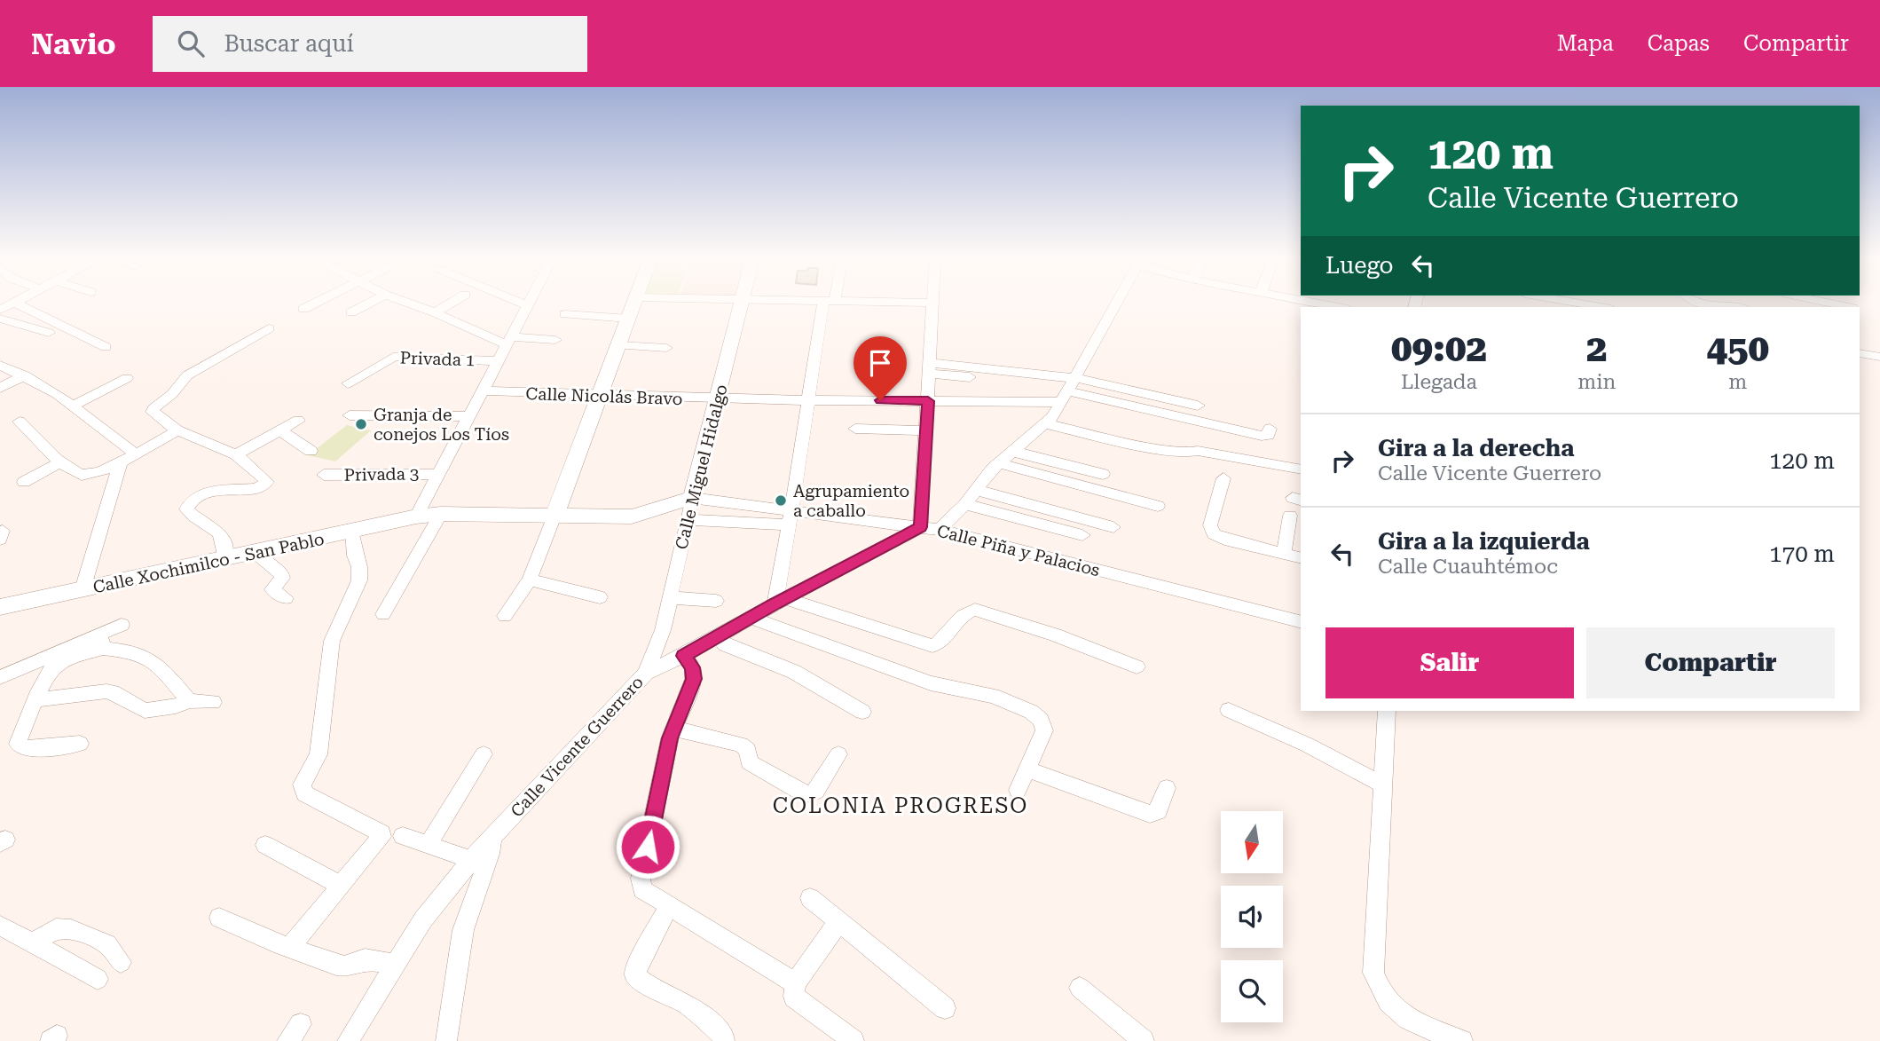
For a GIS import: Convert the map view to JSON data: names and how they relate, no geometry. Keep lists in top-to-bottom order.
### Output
{
  "streets": {
    "main road": ["Calle Miguel Hidalgo", "Calle Xochimilco - San Pablo"],
    "street": [
      "Privada 1",
      "Calle Nicolás Bravo",
      "Privada 3",
      "Calle Piña y Palacios",
      "Calle Vicente Guerrero"
    ]
  },
  "crossings": [
    ["Calle Nicolás Bravo", "Calle Miguel Hidalgo"],
    ["Calle Miguel Hidalgo", "Calle Piña y Palacios"],
    ["Calle Miguel Hidalgo", "Calle Xochimilco - San Pablo"],
    ["Calle Miguel Hidalgo", "Calle Vicente Guerrero"],
    ["Calle Piña y Palacios", "Calle Xochimilco - San Pablo"],
    ["Calle Piña y Palacios", "Calle Vicente Guerrero"]
  ],
  "districts": ["COLONIA PROGRESO"],
  "places": ["Granja de conejos Los Tíos", "Agrupamiento a caballo"],
  "north": "bottom",
  "page": {
    "header": "Navio",
    "search": "Buscar aquí",
    "nav": ["Mapa", "Capas", "Compartir"],
    "turn": ["120 m", "Calle Vicente Guerrero"],
    "then": "Luego",
    "eta": [
      "09:02",
      "Llegada",
      "2",
      "min",
      "450",
      "m"
    ],
    "list": [
      {
        "name": "Gira a la derecha",
        "note": "Calle Vicente Guerrero",
        "value": "120 m"
      },
      {
        "name": "Gira a la izquierda",
        "note": "Calle Cuauhtémoc",
        "value": "170 m"
      }
    ],
    "buttons": ["Salir", "Compartir"]
  }
}
